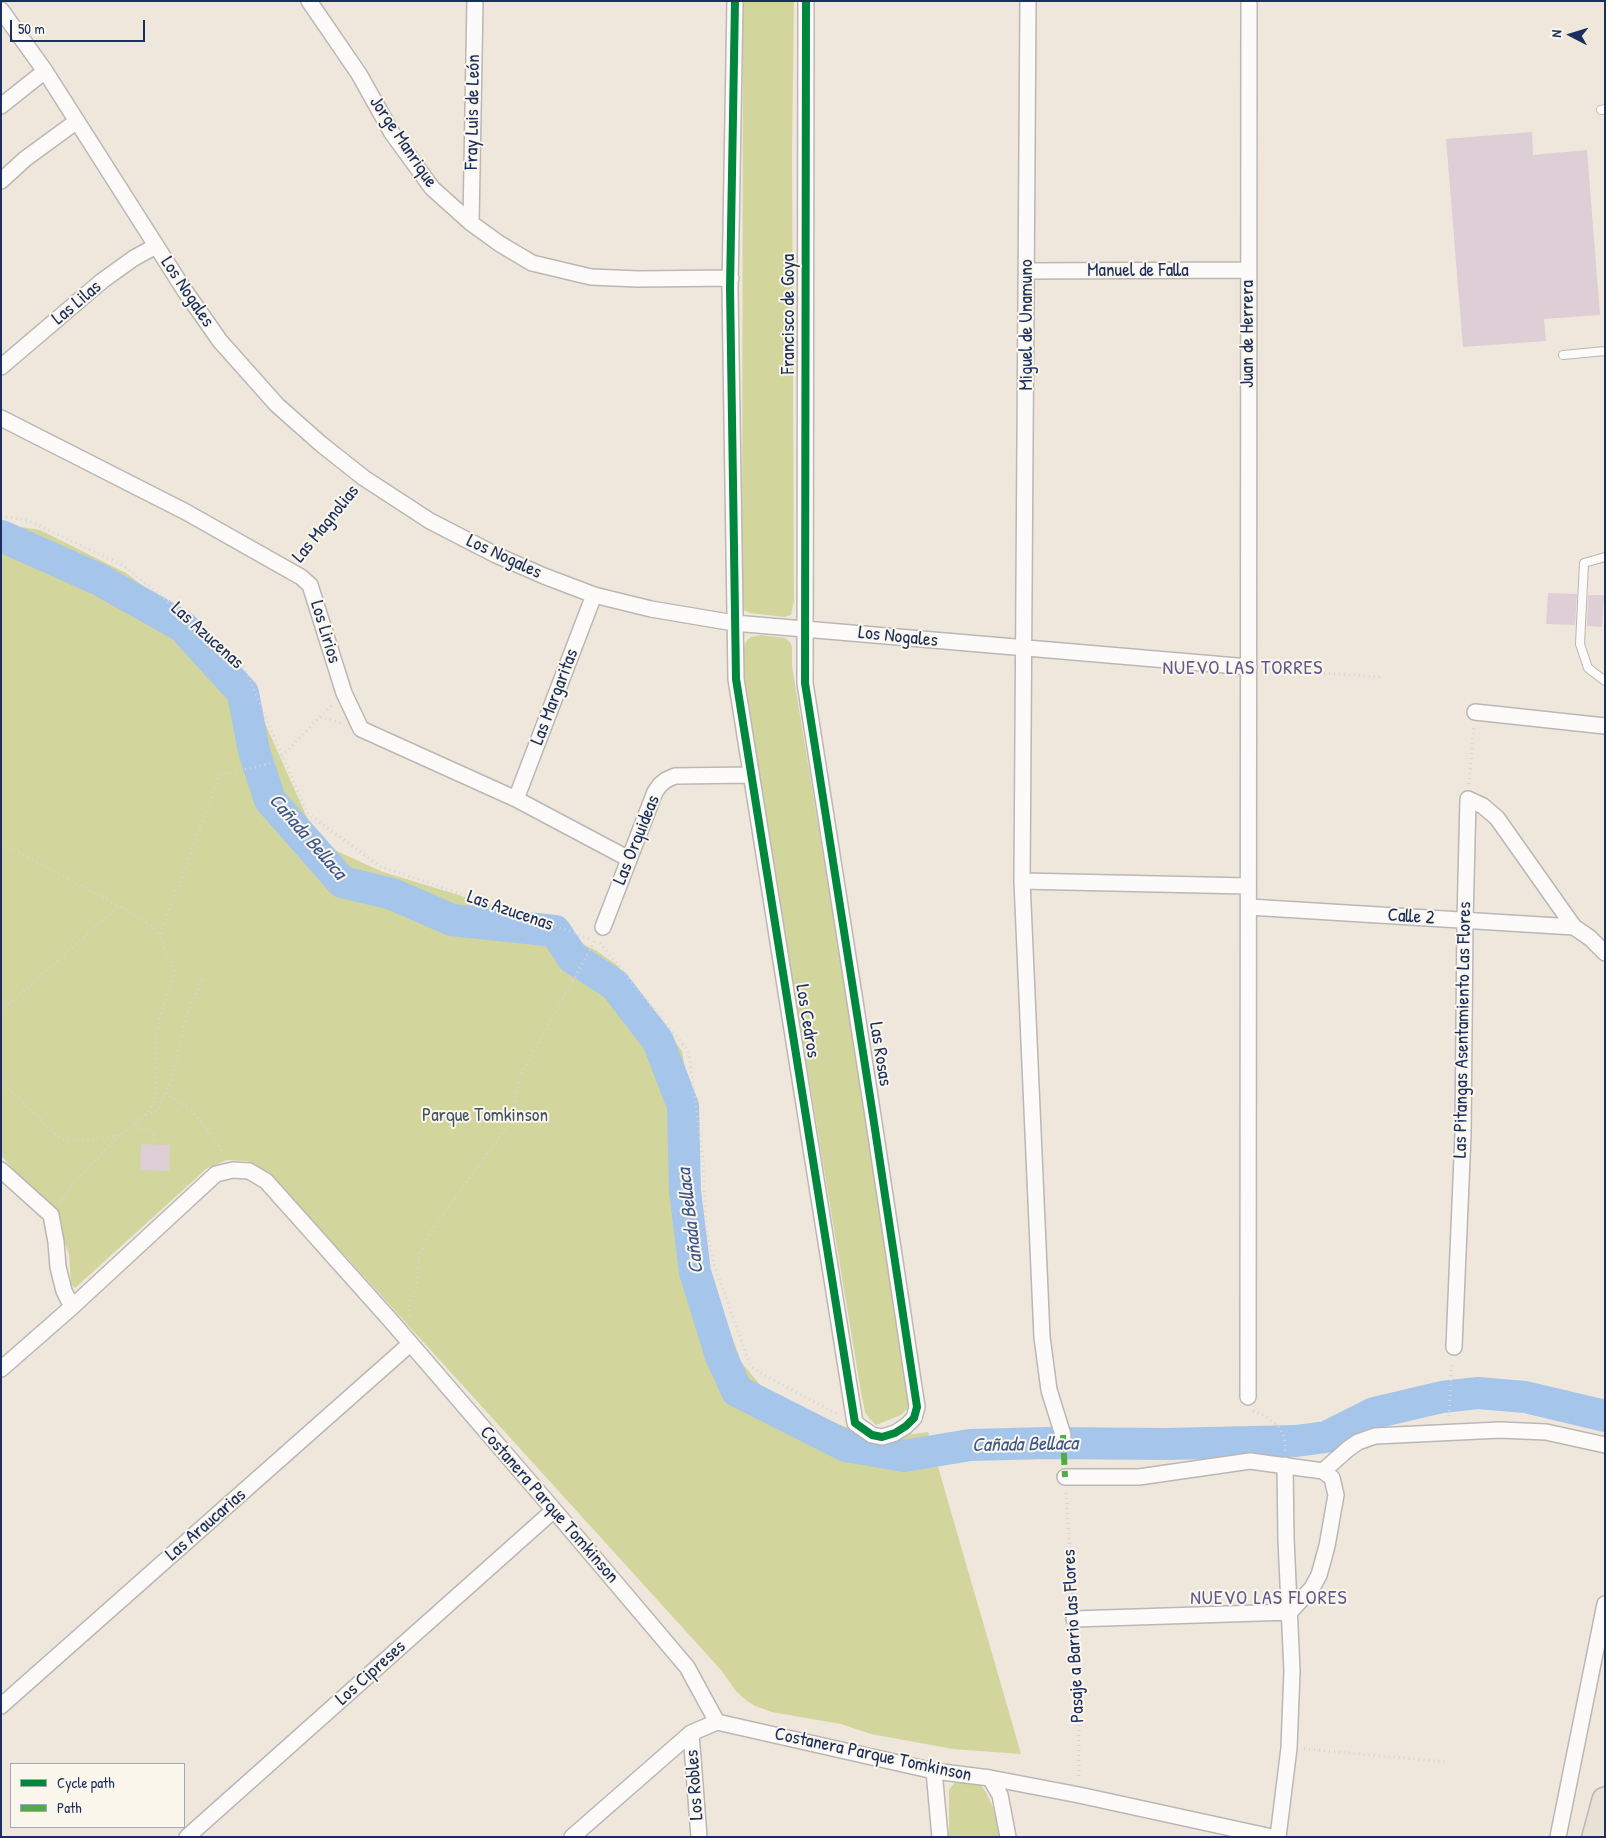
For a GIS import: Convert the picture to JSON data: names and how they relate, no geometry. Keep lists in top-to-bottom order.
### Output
{
  "streets": {
    "street": [
      "Fray Luis de León",
      "Jorge Manrique",
      "Manuel de Falla",
      "Los Nogales",
      "Las Lilas",
      "Francisco de Goya",
      "Miguel de Unamuno",
      "Juan de Herrera",
      "Los Lirios",
      "Las Margaritas",
      "Las Orquideas",
      "Calle 2",
      "Los Cedros",
      "Las Pitangas Asentamiento Las Flores",
      "Las Rosas",
      "Costanera Parque Tomkinson",
      "Las Araucarias",
      "Los Cipreses",
      "Los Robles"
    ],
    "path": ["Las Magnolias", "Las Azucenas", "Pasaje a Barrio las Flores"]
  },
  "crossings": [
    ["Fray Luis de León", "Jorge Manrique"],
    ["Manuel de Falla", "Miguel de Unamuno"],
    ["Manuel de Falla", "Juan de Herrera"],
    ["Los Nogales", "Las Lilas"],
    ["Los Nogales", "Francisco de Goya"],
    ["Los Nogales", "Miguel de Unamuno"],
    ["Los Nogales", "Juan de Herrera"],
    ["Los Nogales", "Las Magnolias"],
    ["Los Nogales", "Las Margaritas"],
    ["Los Nogales", "Los Cedros"],
    ["Los Nogales", "Las Rosas"],
    ["Francisco de Goya", "Las Rosas"],
    ["Juan de Herrera", "Calle 2"],
    ["Las Magnolias", "Los Lirios"],
    ["Las Azucenas", "Los Cedros"],
    ["Las Azucenas", "Las Rosas"],
    ["Las Orquideas", "Los Cedros"],
    ["Calle 2", "Las Pitangas Asentamiento Las Flores"],
    ["Los Cedros", "Las Rosas"],
    ["Costanera Parque Tomkinson", "Las Araucarias"],
    ["Costanera Parque Tomkinson", "Pasaje a Barrio las Flores"],
    ["Costanera Parque Tomkinson", "Los Cipreses"]
  ],
  "districts": ["NUEVO LAS TORRES", "NUEVO LAS FLORES"],
  "water": ["Cañada Bellaca"],
  "parks": ["Parque Tomkinson"],
  "legend": ["Cycle path", "Path"],
  "scale_bar": "50 m",
  "north": "left"
}
